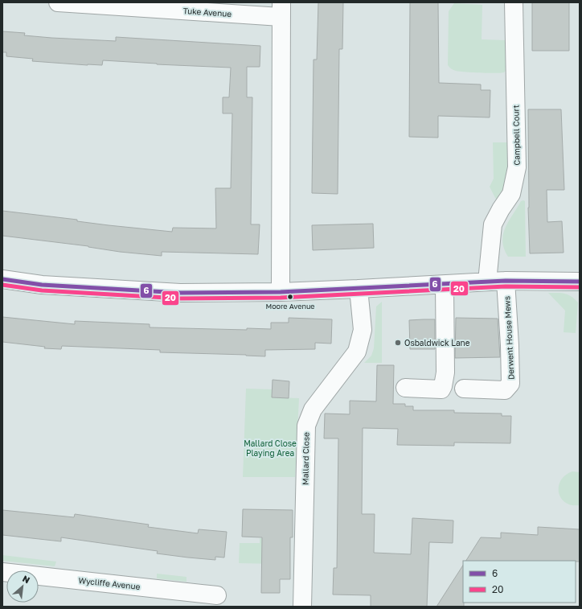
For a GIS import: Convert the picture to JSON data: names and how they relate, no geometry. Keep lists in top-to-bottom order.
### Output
{
  "streets": {
    "street": [
      "Tuke Avenue",
      "Campbell Court",
      "Derwent House Mews",
      "Mallard Close",
      "Wycliffe Avenue"
    ]
  },
  "parks": ["Mallard Close Playing Area"],
  "places": ["Moore Avenue", "Osbaldwick Lane"],
  "lines": ["transit line 6", "transit line 20"],
  "legend": ["6", "20"],
  "north": "top right"
}
